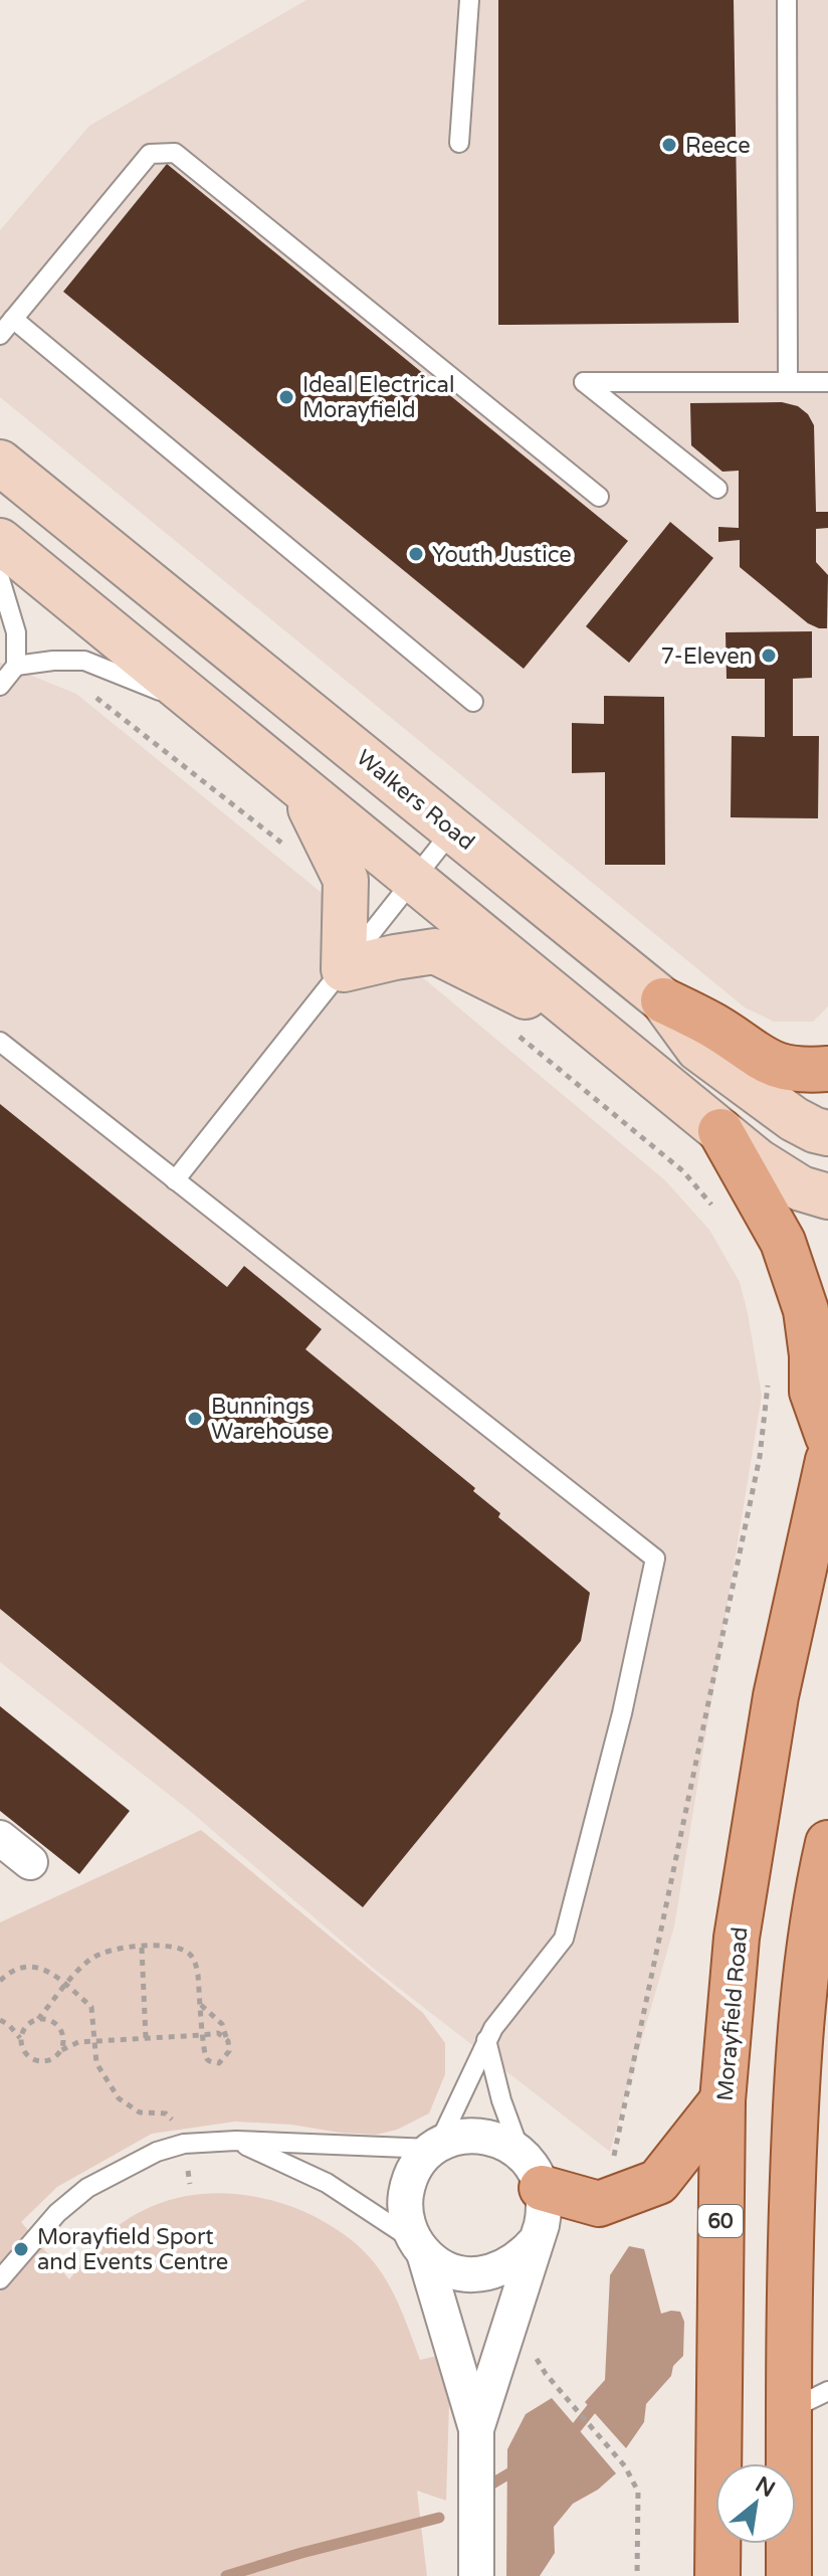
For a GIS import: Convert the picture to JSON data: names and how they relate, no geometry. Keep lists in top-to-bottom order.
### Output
{
  "streets": {
    "main road": ["Walkers Road", "Morayfield Road", "60"]
  },
  "places": [
    "Reece",
    "Ideal Electrical Morayfield",
    "Youth Justice",
    "7-Eleven",
    "Bunnings Warehouse",
    "Morayfield Sport and Events Centre"
  ],
  "north": "top right"
}
